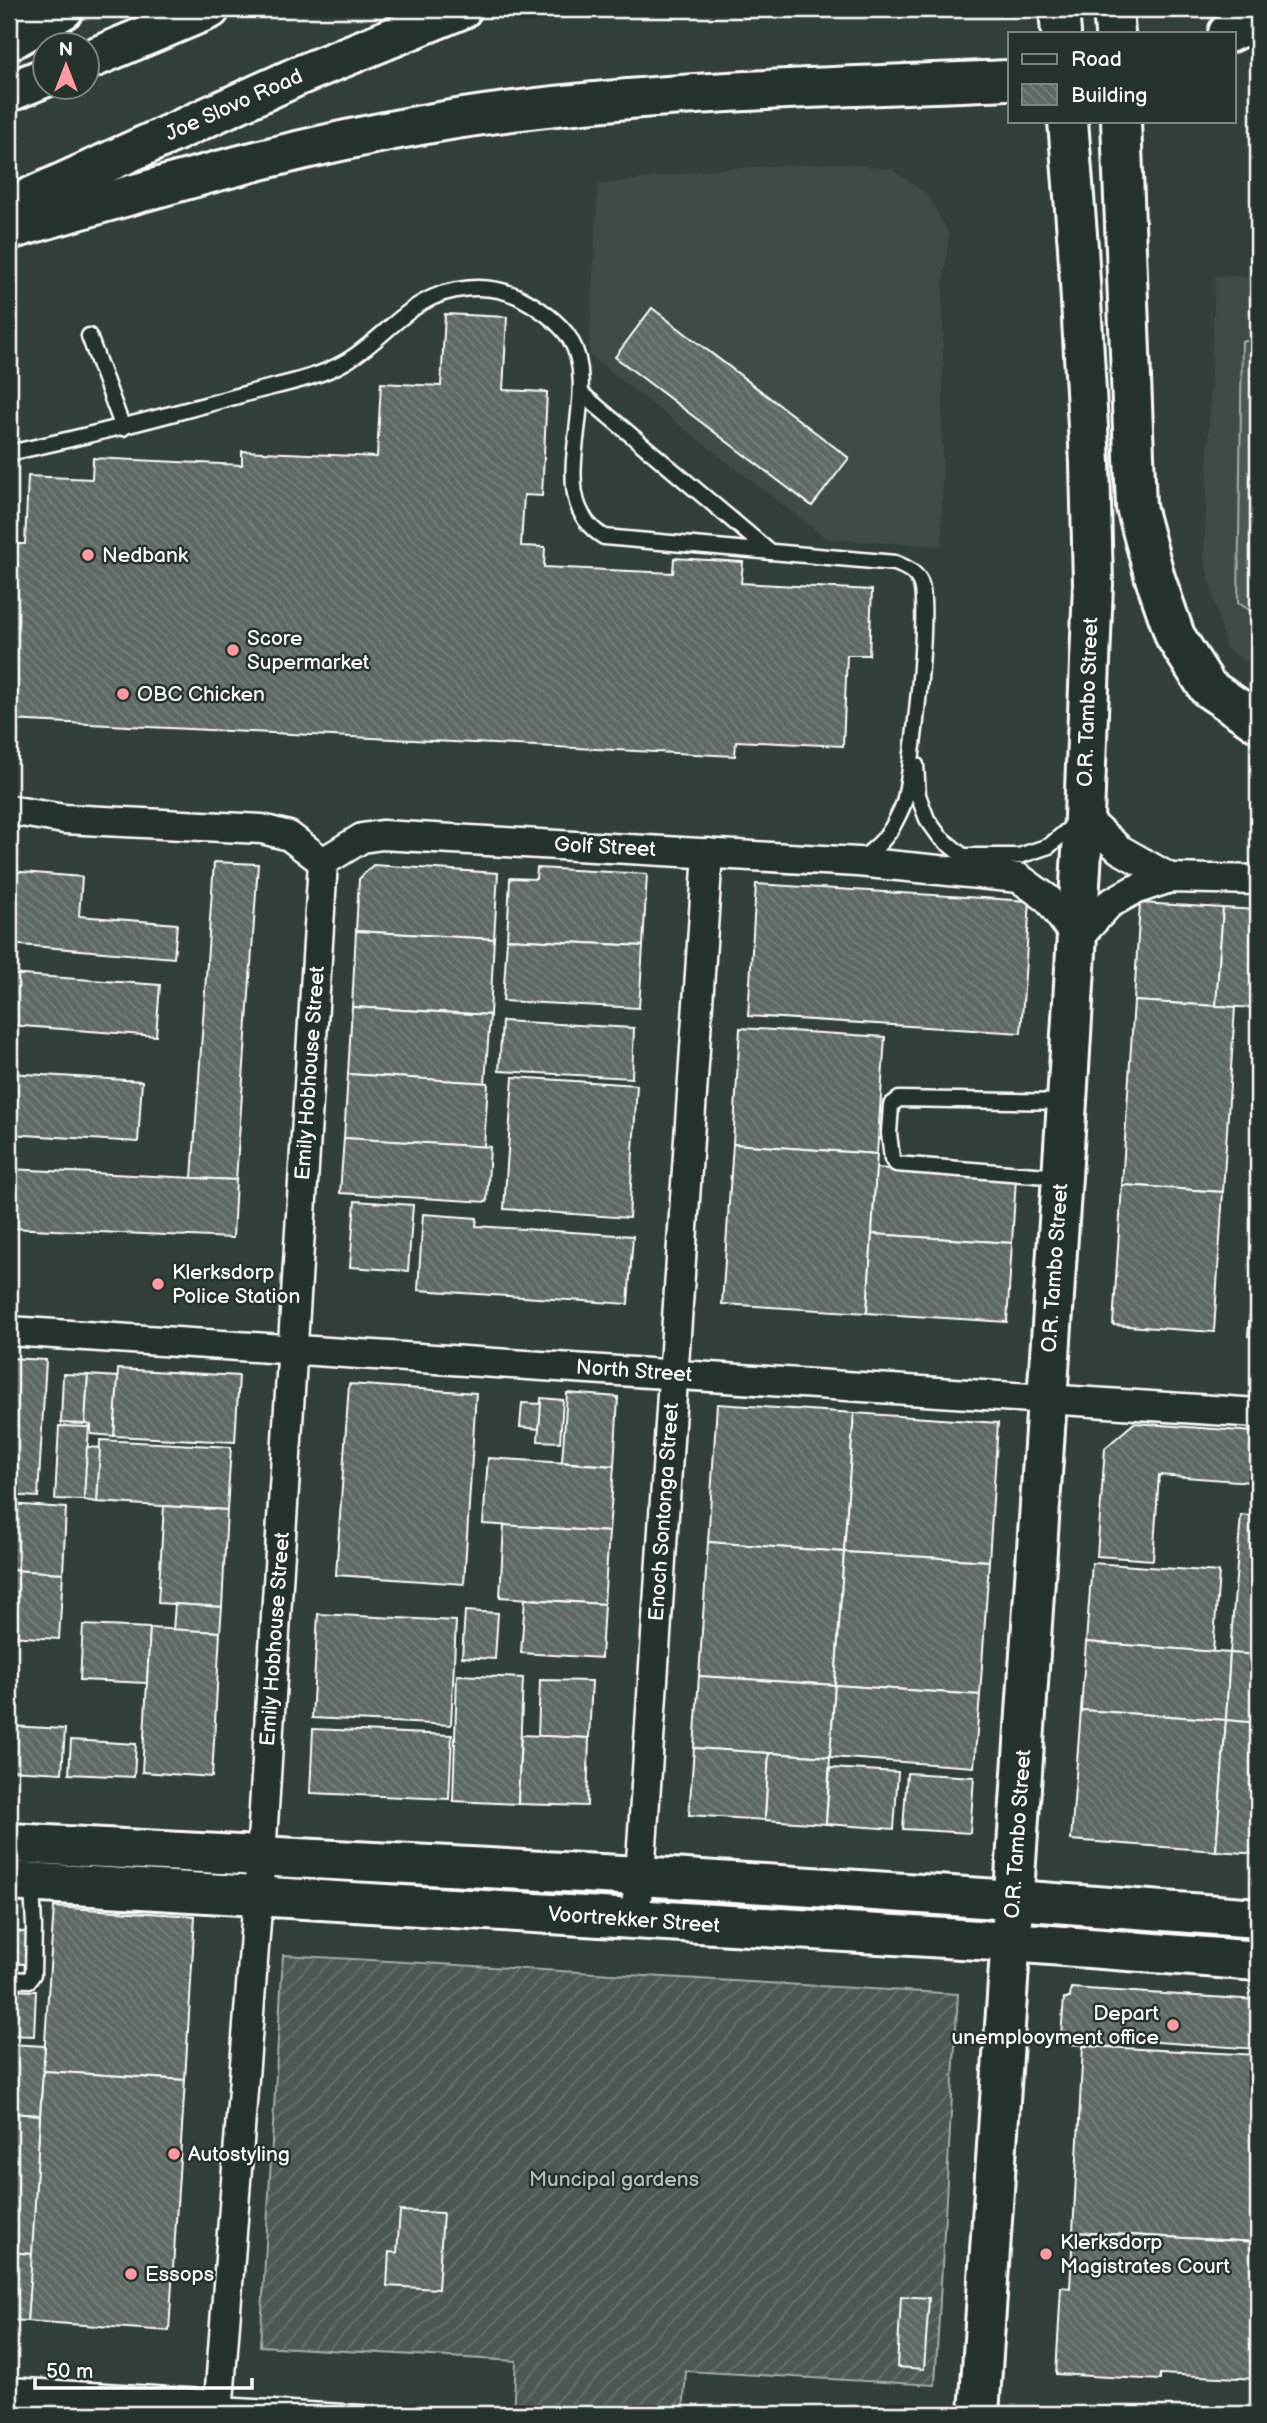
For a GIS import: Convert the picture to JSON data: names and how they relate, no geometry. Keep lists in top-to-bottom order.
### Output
{
  "streets": {
    "main road": ["Joe Slovo Road", "O.R. Tambo Street", "Voortrekker Street"],
    "street": [
      "Golf Street",
      "Emily Hobhouse Street",
      "North Street",
      "Enoch Sontonga Street"
    ]
  },
  "crossings": [
    ["O.R. Tambo Street", "Golf Street"],
    ["O.R. Tambo Street", "North Street"],
    ["O.R. Tambo Street", "Voortrekker Street"],
    ["Golf Street", "Emily Hobhouse Street"],
    ["Golf Street", "Enoch Sontonga Street"],
    ["Emily Hobhouse Street", "North Street"],
    ["Emily Hobhouse Street", "Voortrekker Street"],
    ["North Street", "Enoch Sontonga Street"],
    ["Enoch Sontonga Street", "Voortrekker Street"]
  ],
  "parks": ["Muncipal gardens"],
  "places": [
    "Nedbank",
    "Score Supermarket",
    "OBC Chicken",
    "Klerksdorp Police Station",
    "Depart unemplooyment office",
    "Autostyling",
    "Klerksdorp Magistrates Court",
    "Essops"
  ],
  "legend": ["Road", "Building"],
  "scale_bar": "50 m",
  "north": "top"
}
